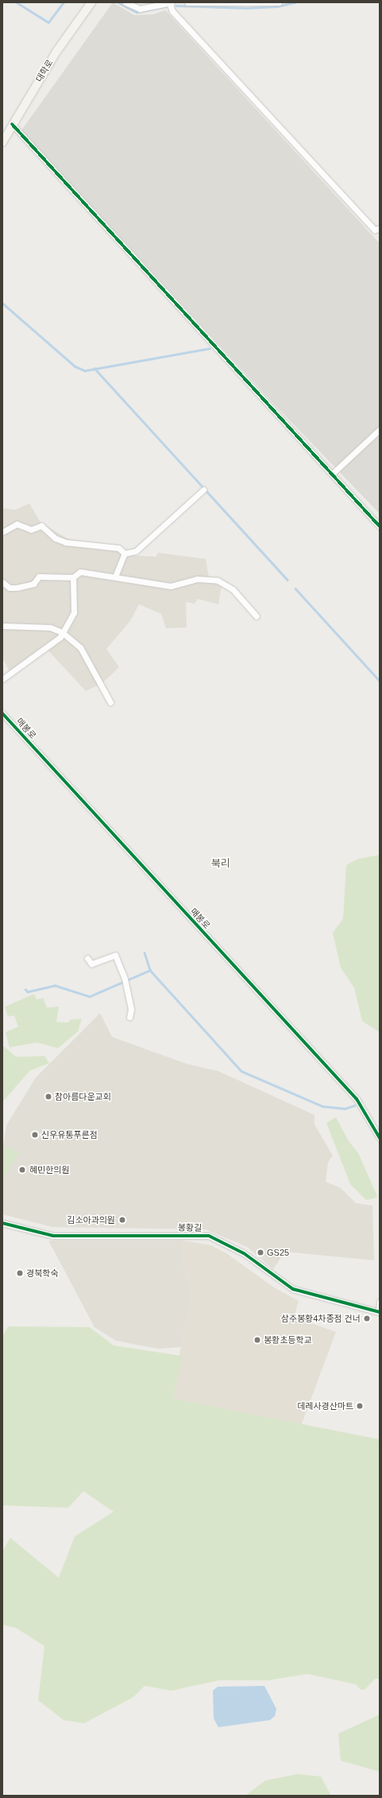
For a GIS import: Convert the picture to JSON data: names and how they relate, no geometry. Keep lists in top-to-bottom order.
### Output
{
  "streets": {
    "main road": ["대학로"],
    "street": ["매봉로", "봉황길"]
  },
  "districts": ["북리"],
  "places": [
    "참아름다운교회",
    "신우유통푸른점",
    "혜민한의원",
    "김소아과의원",
    "GS25",
    "경북학숙",
    "삼주봉황4차종점 건너",
    "봉황초등학교",
    "데레사경산마트"
  ]
}
